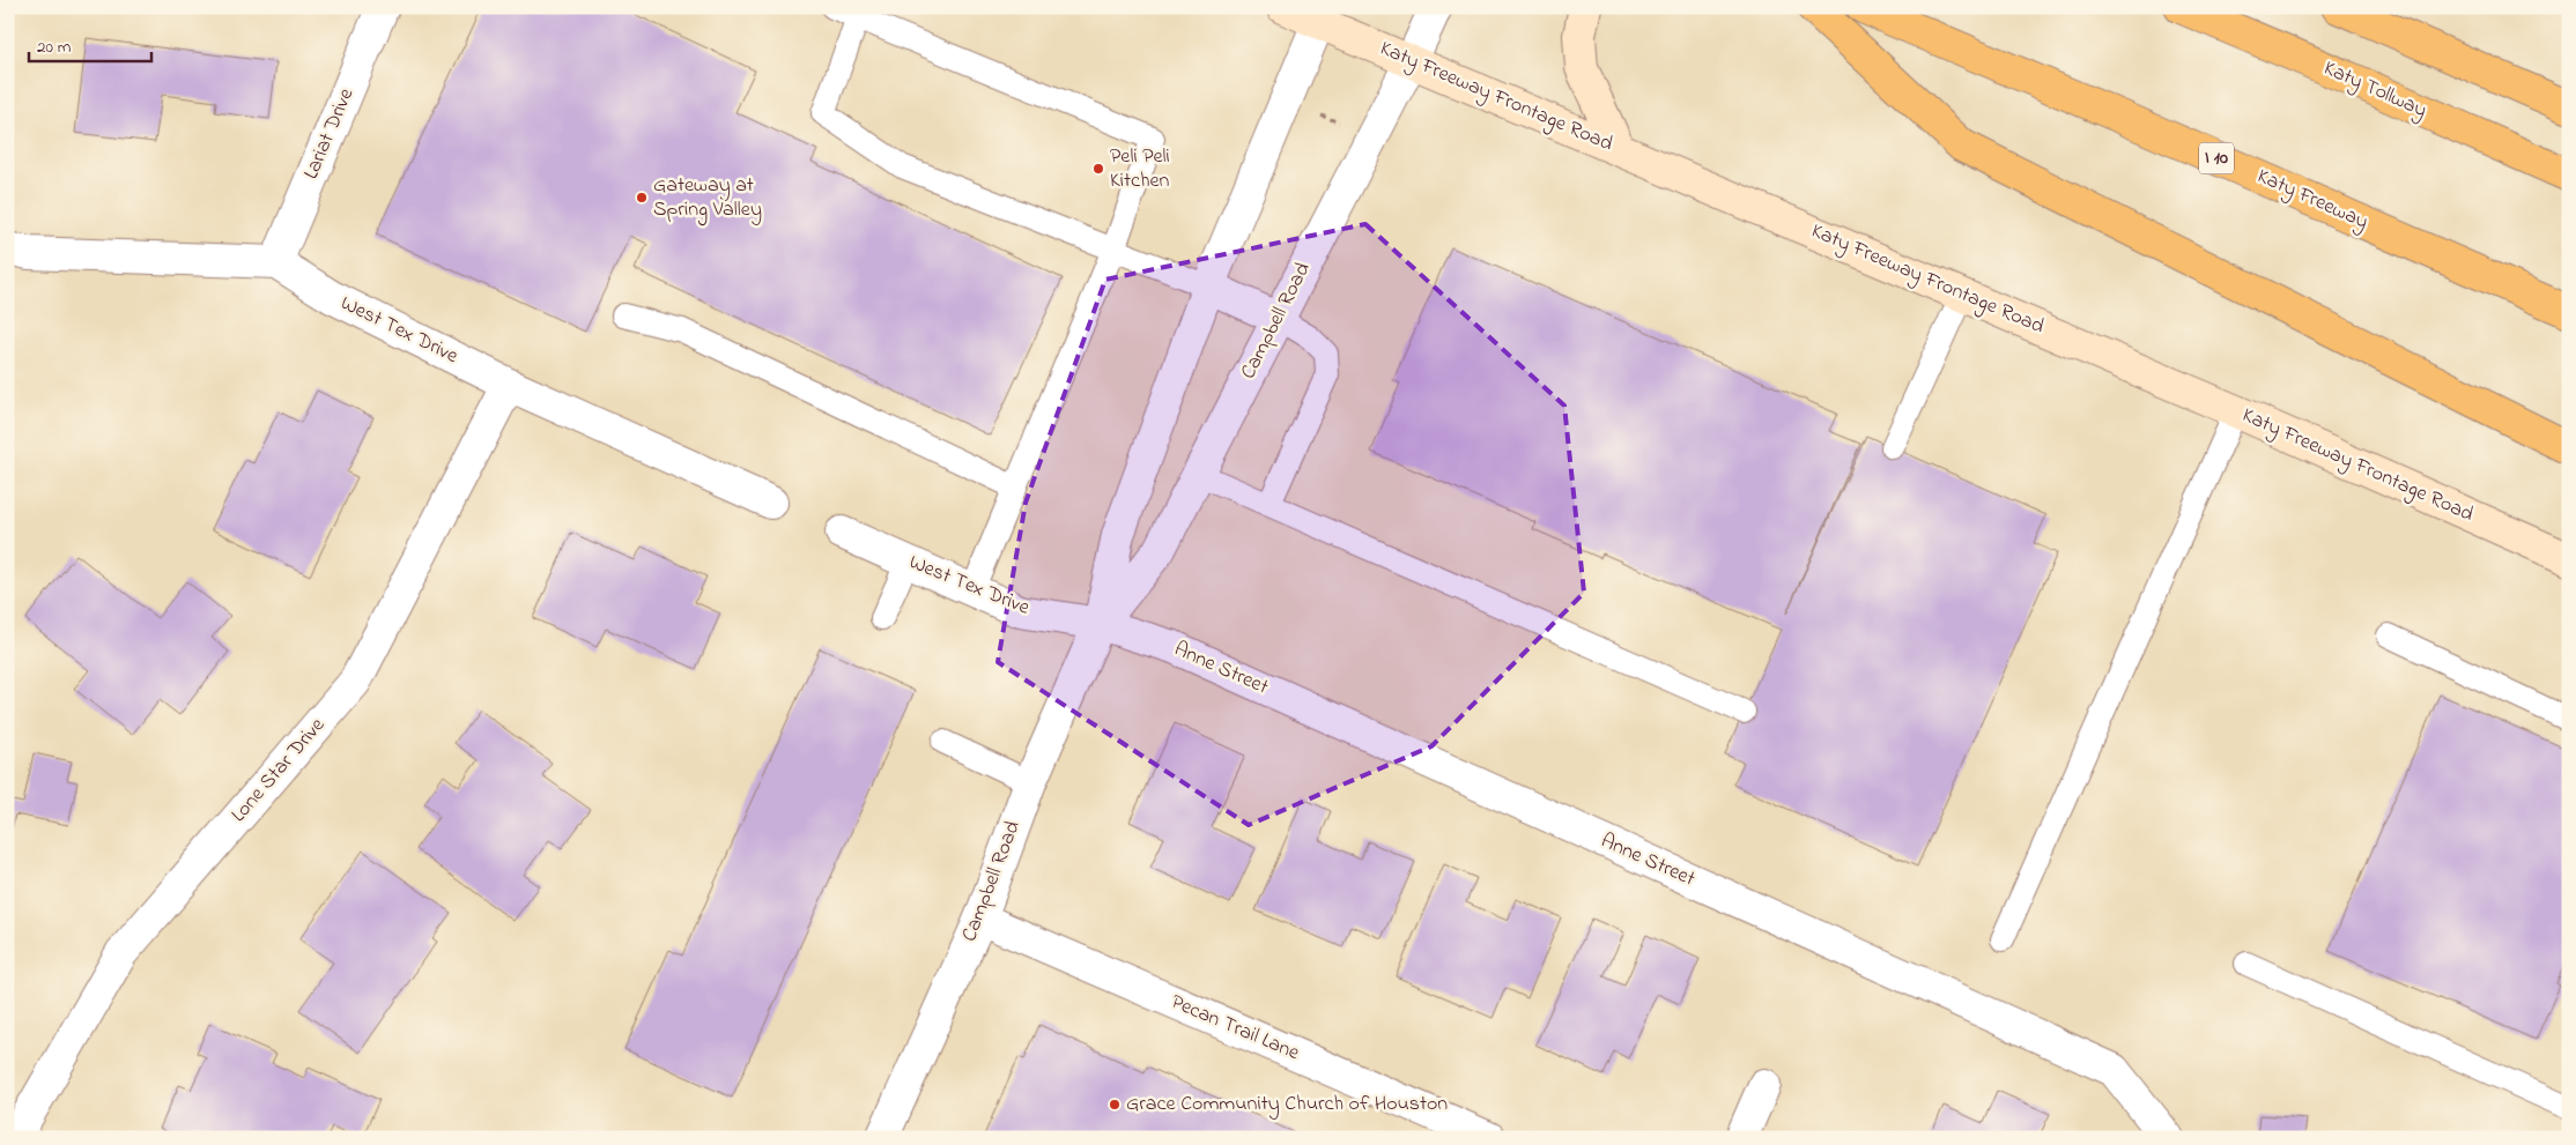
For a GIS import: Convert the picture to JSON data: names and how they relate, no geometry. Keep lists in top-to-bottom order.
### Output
{
  "streets": {
    "highway": ["Katy Tollway", "I 10", "Katy Freeway"],
    "main road": ["Katy Freeway Frontage Road"],
    "street": [
      "Lariat Drive",
      "Campbell Road",
      "West Tex Drive",
      "Anne Street",
      "Lone Star Drive",
      "Pecan Trail Lane"
    ]
  },
  "crossings": [
    ["Katy Freeway Frontage Road", "Campbell Road"],
    ["Lariat Drive", "West Tex Drive"],
    ["Campbell Road", "West Tex Drive"],
    ["Campbell Road", "Anne Street"],
    ["Campbell Road", "Pecan Trail Lane"],
    ["West Tex Drive", "Anne Street"],
    ["West Tex Drive", "Lone Star Drive"]
  ],
  "places": ["Peli Peli Kitchen", "Gateway at Spring Valley", "Grace Community Church of Houston"],
  "scale_bar": "20 m"
}
